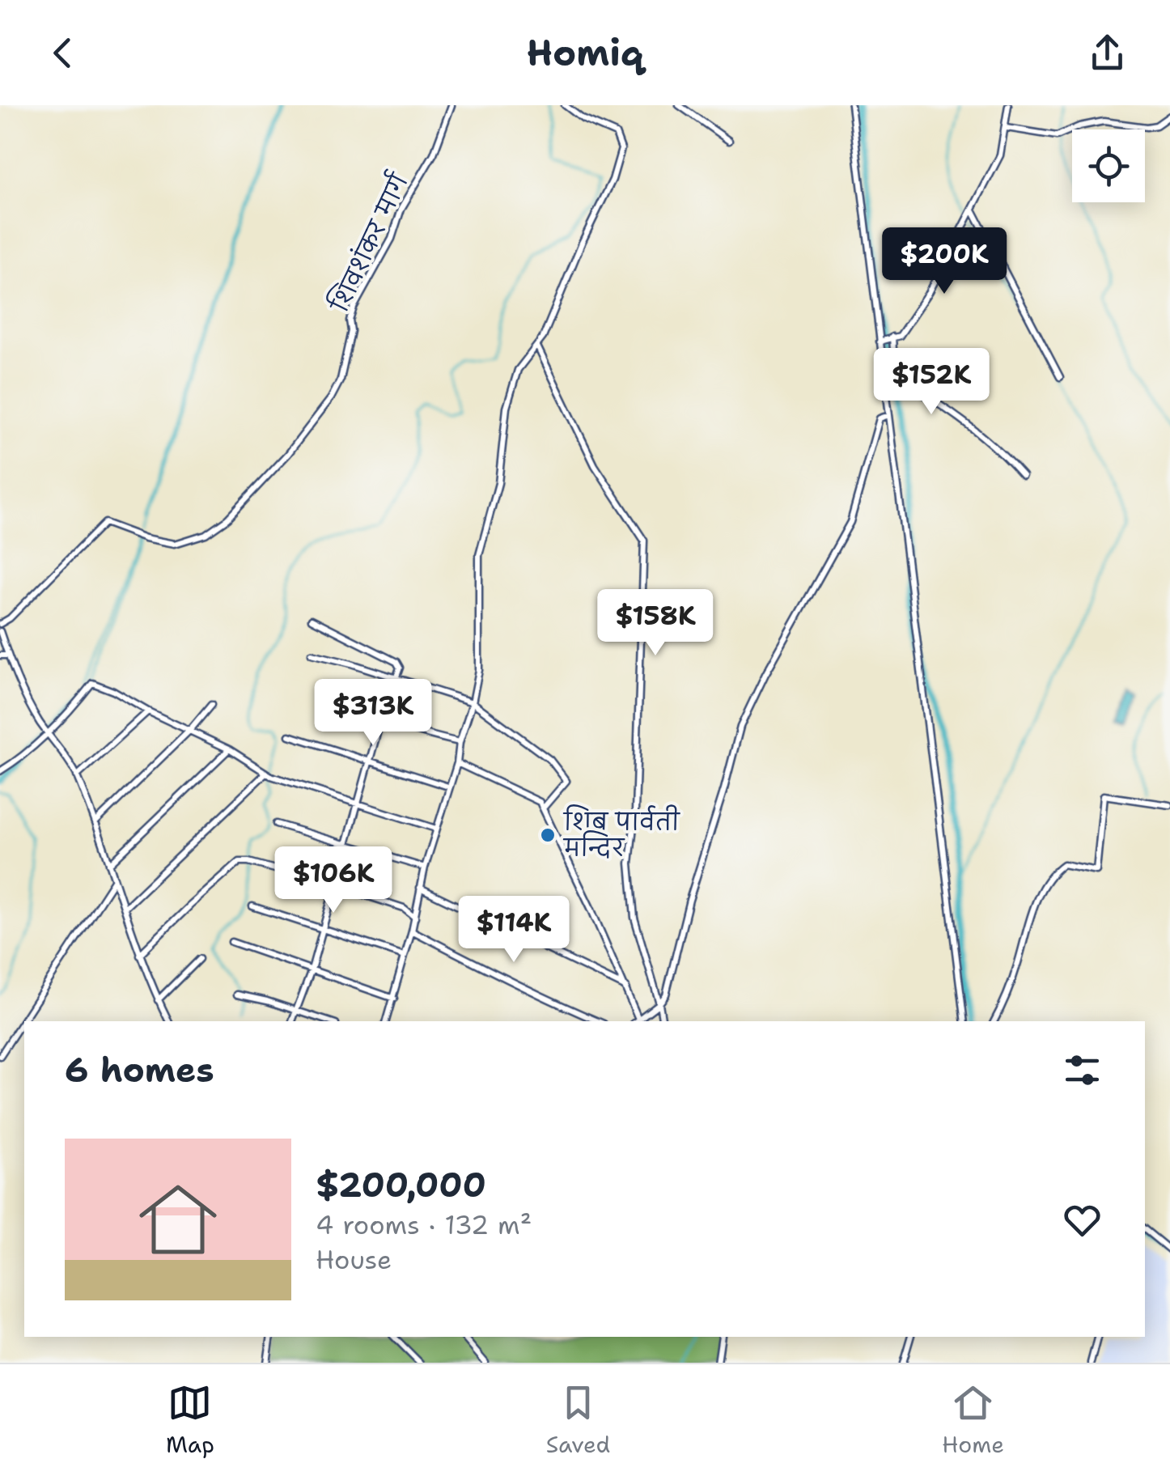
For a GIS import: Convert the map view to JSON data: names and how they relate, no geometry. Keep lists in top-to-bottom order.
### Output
{
  "streets": {
    "street": ["शिवशंकर मार्ग"]
  },
  "places": ["शिब पार्वती मन्दिर"],
  "page": {
    "header": "Homiq",
    "price": [
      "$200K",
      "$152K",
      "$158K",
      "$313K",
      "$106K",
      "$114K"
    ],
    "heading": "6 homes",
    "list": [
      {
        "name": "$200,000",
        "note": "4 rooms · 132 m² · House"
      }
    ],
    "tabs": ["Map", "Saved", "Home"]
  }
}
